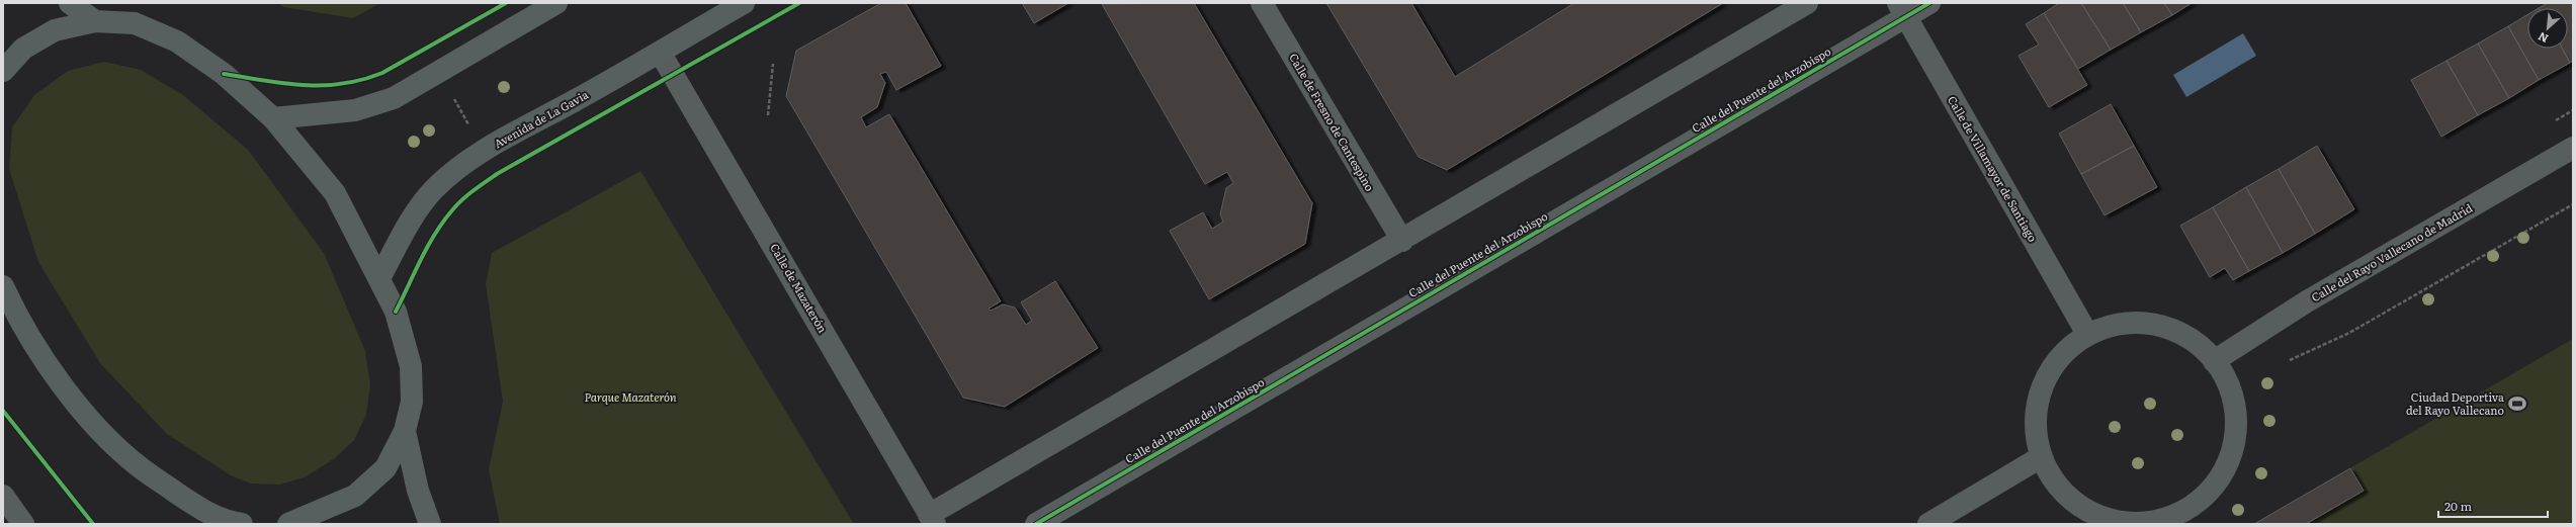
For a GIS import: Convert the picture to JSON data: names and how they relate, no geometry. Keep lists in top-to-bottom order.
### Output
{
  "streets": {
    "main road": ["Avenida de La Gavia"],
    "street": [
      "Calle del Puente del Arzobispo",
      "Calle de Fresno de Cantespino",
      "Calle de Villamayor de Santiago",
      "Calle del Rayo Vallecano de Madrid",
      "Calle de Mazaterón"
    ]
  },
  "crossings": [
    ["Calle del Puente del Arzobispo", "Calle de Villamayor de Santiago"],
    ["Avenida de La Gavia", "Calle de Mazaterón"]
  ],
  "parks": ["Parque Mazaterón"],
  "places": {
    "sports": ["Ciudad Deportiva del Rayo Vallecano"]
  },
  "scale_bar": "20 m",
  "north": "bottom left"
}
